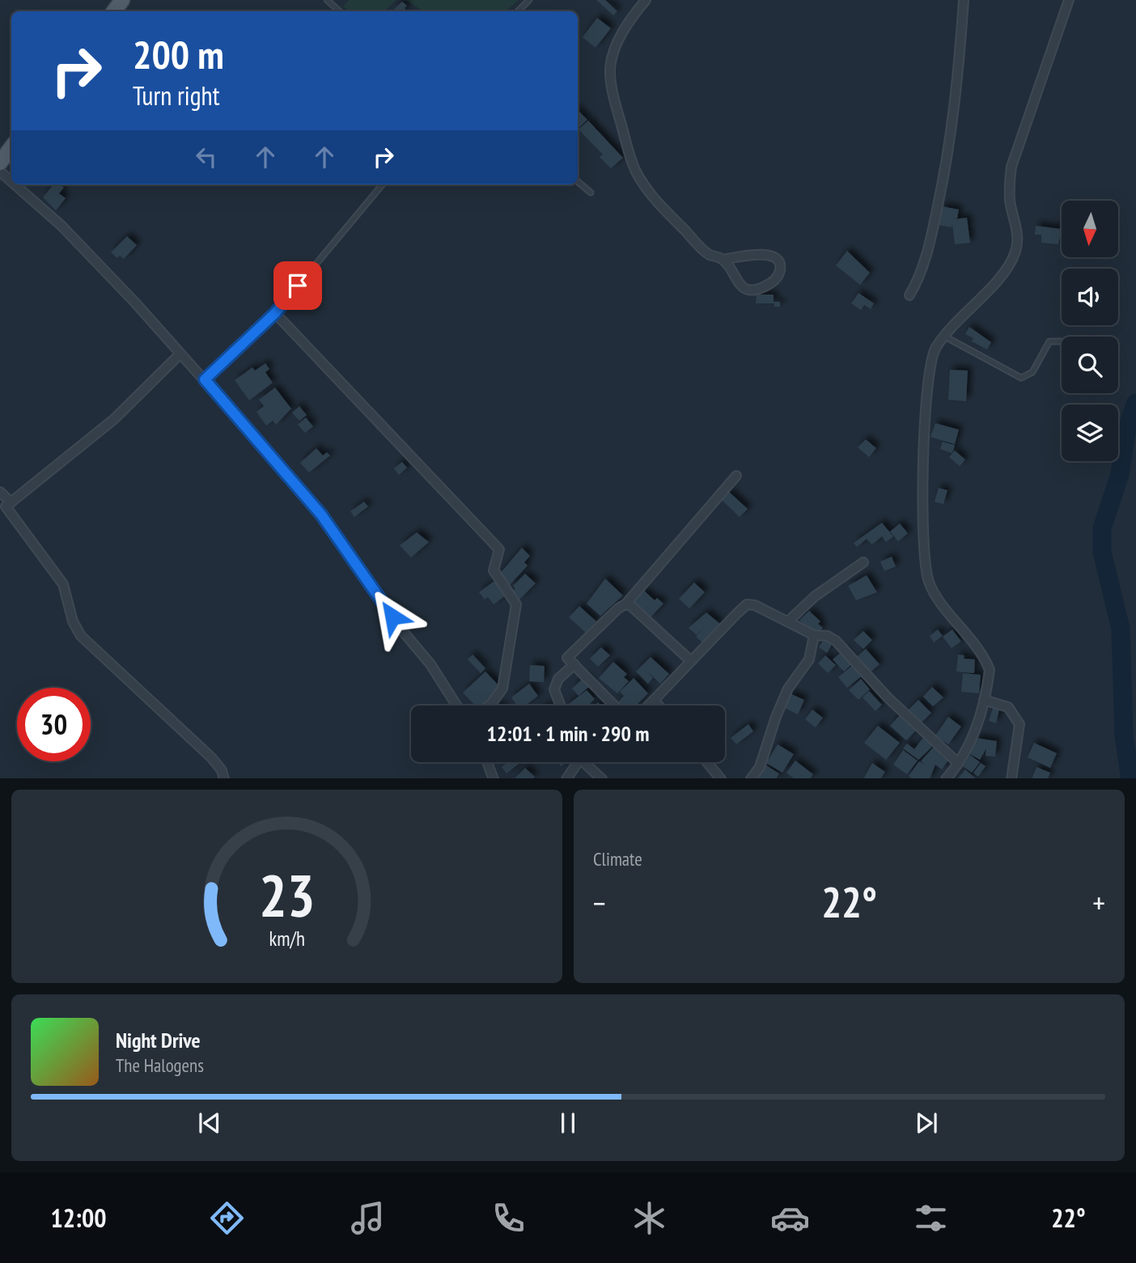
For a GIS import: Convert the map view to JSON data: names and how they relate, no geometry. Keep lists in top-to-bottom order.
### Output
{
  "north": "bottom",
  "page": {
    "turn": ["200 m", "Turn right"],
    "limit": "30",
    "trip": "12:01 · 1 min · 290 m",
    "tile": "Climate",
    "heat": ["−", "22°", "+"],
    "song": ["Night Drive", "The Halogens"],
    "tabs": ["12:00", "22°"],
    "gauge": ["23", "km/h"]
  }
}
